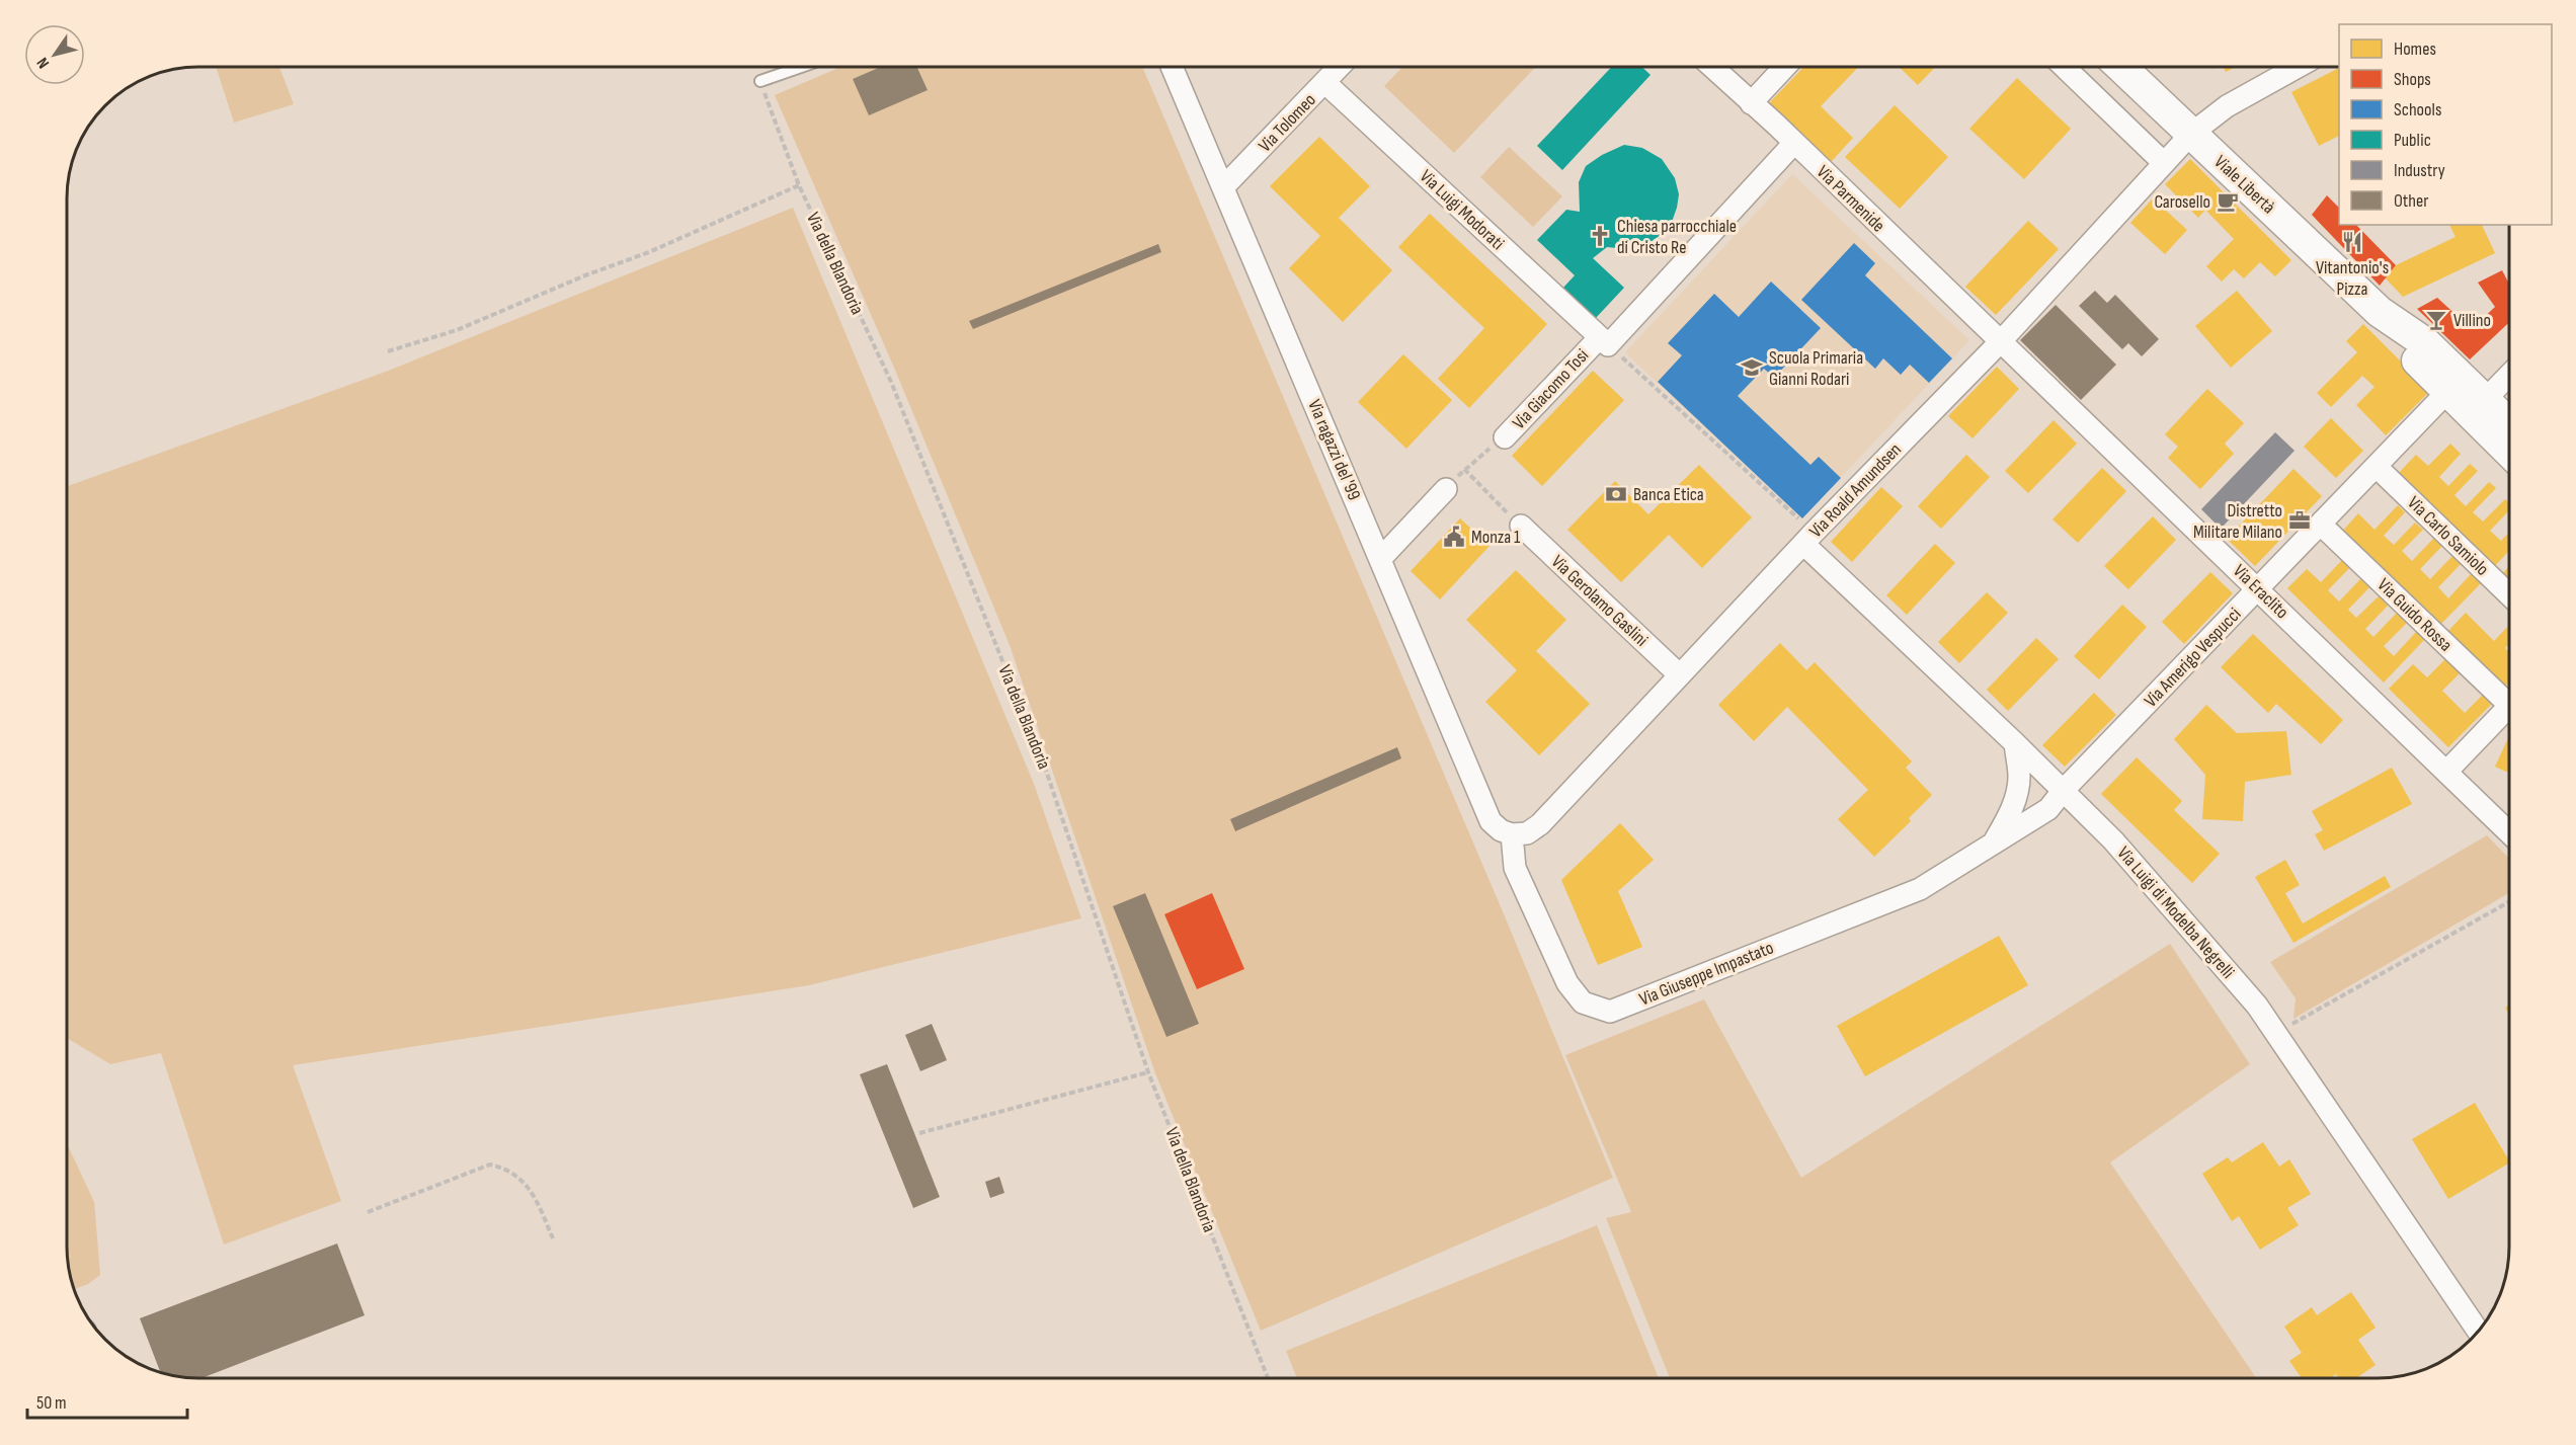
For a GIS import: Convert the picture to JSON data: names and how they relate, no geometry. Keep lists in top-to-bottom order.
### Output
{
  "streets": {
    "main road": ["Viale Libertà"],
    "street": [
      "Via Tolomeo",
      "Via Parmenide",
      "Via Luigi Modorati",
      "Via Giacomo Tosi",
      "Via ragazzi del '99",
      "Via Roald Amundsen",
      "Via Carlo Samiolo",
      "Via Eraclito",
      "Via Gerolamo Gaslini",
      "Via Guido Rossa",
      "Via Amerigo Vespucci",
      "Via Luigi di Modelba Negrelli",
      "Via Giuseppe Impastato"
    ],
    "path": ["Via della Blandoria"]
  },
  "crossings": [
    ["Via Tolomeo", "Via Luigi Modorati"],
    ["Via Tolomeo", "Via ragazzi del '99"],
    ["Viale Libertà", "Via Roald Amundsen"],
    ["Viale Libertà", "Via Amerigo Vespucci"],
    ["Via Parmenide", "Via Giacomo Tosi"],
    ["Via Parmenide", "Via Roald Amundsen"],
    ["Via Parmenide", "Via Eraclito"],
    ["Via Luigi Modorati", "Via Giacomo Tosi"],
    ["Via ragazzi del '99", "Via Roald Amundsen"],
    ["Via ragazzi del '99", "Via Giuseppe Impastato"],
    ["Via Roald Amundsen", "Via Eraclito"],
    ["Via Roald Amundsen", "Via Gerolamo Gaslini"],
    ["Via Roald Amundsen", "Via Luigi di Modelba Negrelli"],
    ["Via Roald Amundsen", "Via Giuseppe Impastato"],
    ["Via Carlo Samiolo", "Via Amerigo Vespucci"],
    ["Via Eraclito", "Via Amerigo Vespucci"],
    ["Via Guido Rossa", "Via Amerigo Vespucci"],
    ["Via Amerigo Vespucci", "Via Luigi di Modelba Negrelli"],
    ["Via Amerigo Vespucci", "Via Giuseppe Impastato"],
    ["Via Luigi di Modelba Negrelli", "Via Giuseppe Impastato"]
  ],
  "places": {
    "cafe": ["Carosello"],
    "church": ["Chiesa parrocchiale di Cristo Re"],
    "restaurant": ["Vitantonio's Pizza"],
    "bar": ["Villino"],
    "school or university": ["Scuola Primaria Gianni Rodari"],
    "bank": ["Banca Etica"],
    "office": ["Distretto Militare Milano"],
    "public building": ["Monza 1"]
  },
  "legend": [
    "Homes",
    "Shops",
    "Schools",
    "Public",
    "Industry",
    "Other"
  ],
  "scale_bar": "50 m",
  "north": "bottom left"
}
